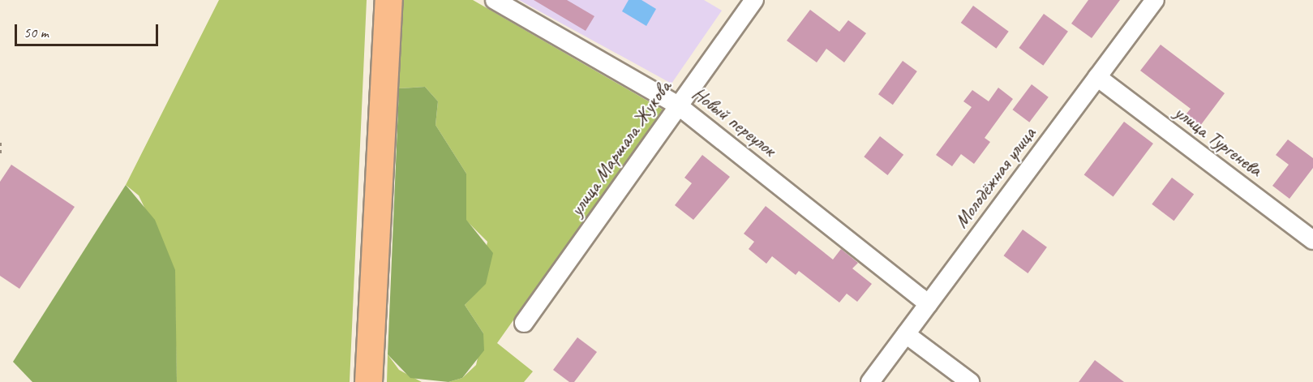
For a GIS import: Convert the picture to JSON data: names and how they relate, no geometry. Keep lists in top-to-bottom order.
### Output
{
  "streets": {
    "street": [
      "Новый переулок",
      "улица Тургенева",
      "улица Маршала Жукова",
      "Молодёжная улица"
    ]
  },
  "crossings": [
    ["Новый переулок", "улица Маршала Жукова"],
    ["Новый переулок", "Молодёжная улица"],
    ["улица Тургенева", "Молодёжная улица"]
  ],
  "scale_bar": "50 m"
}
